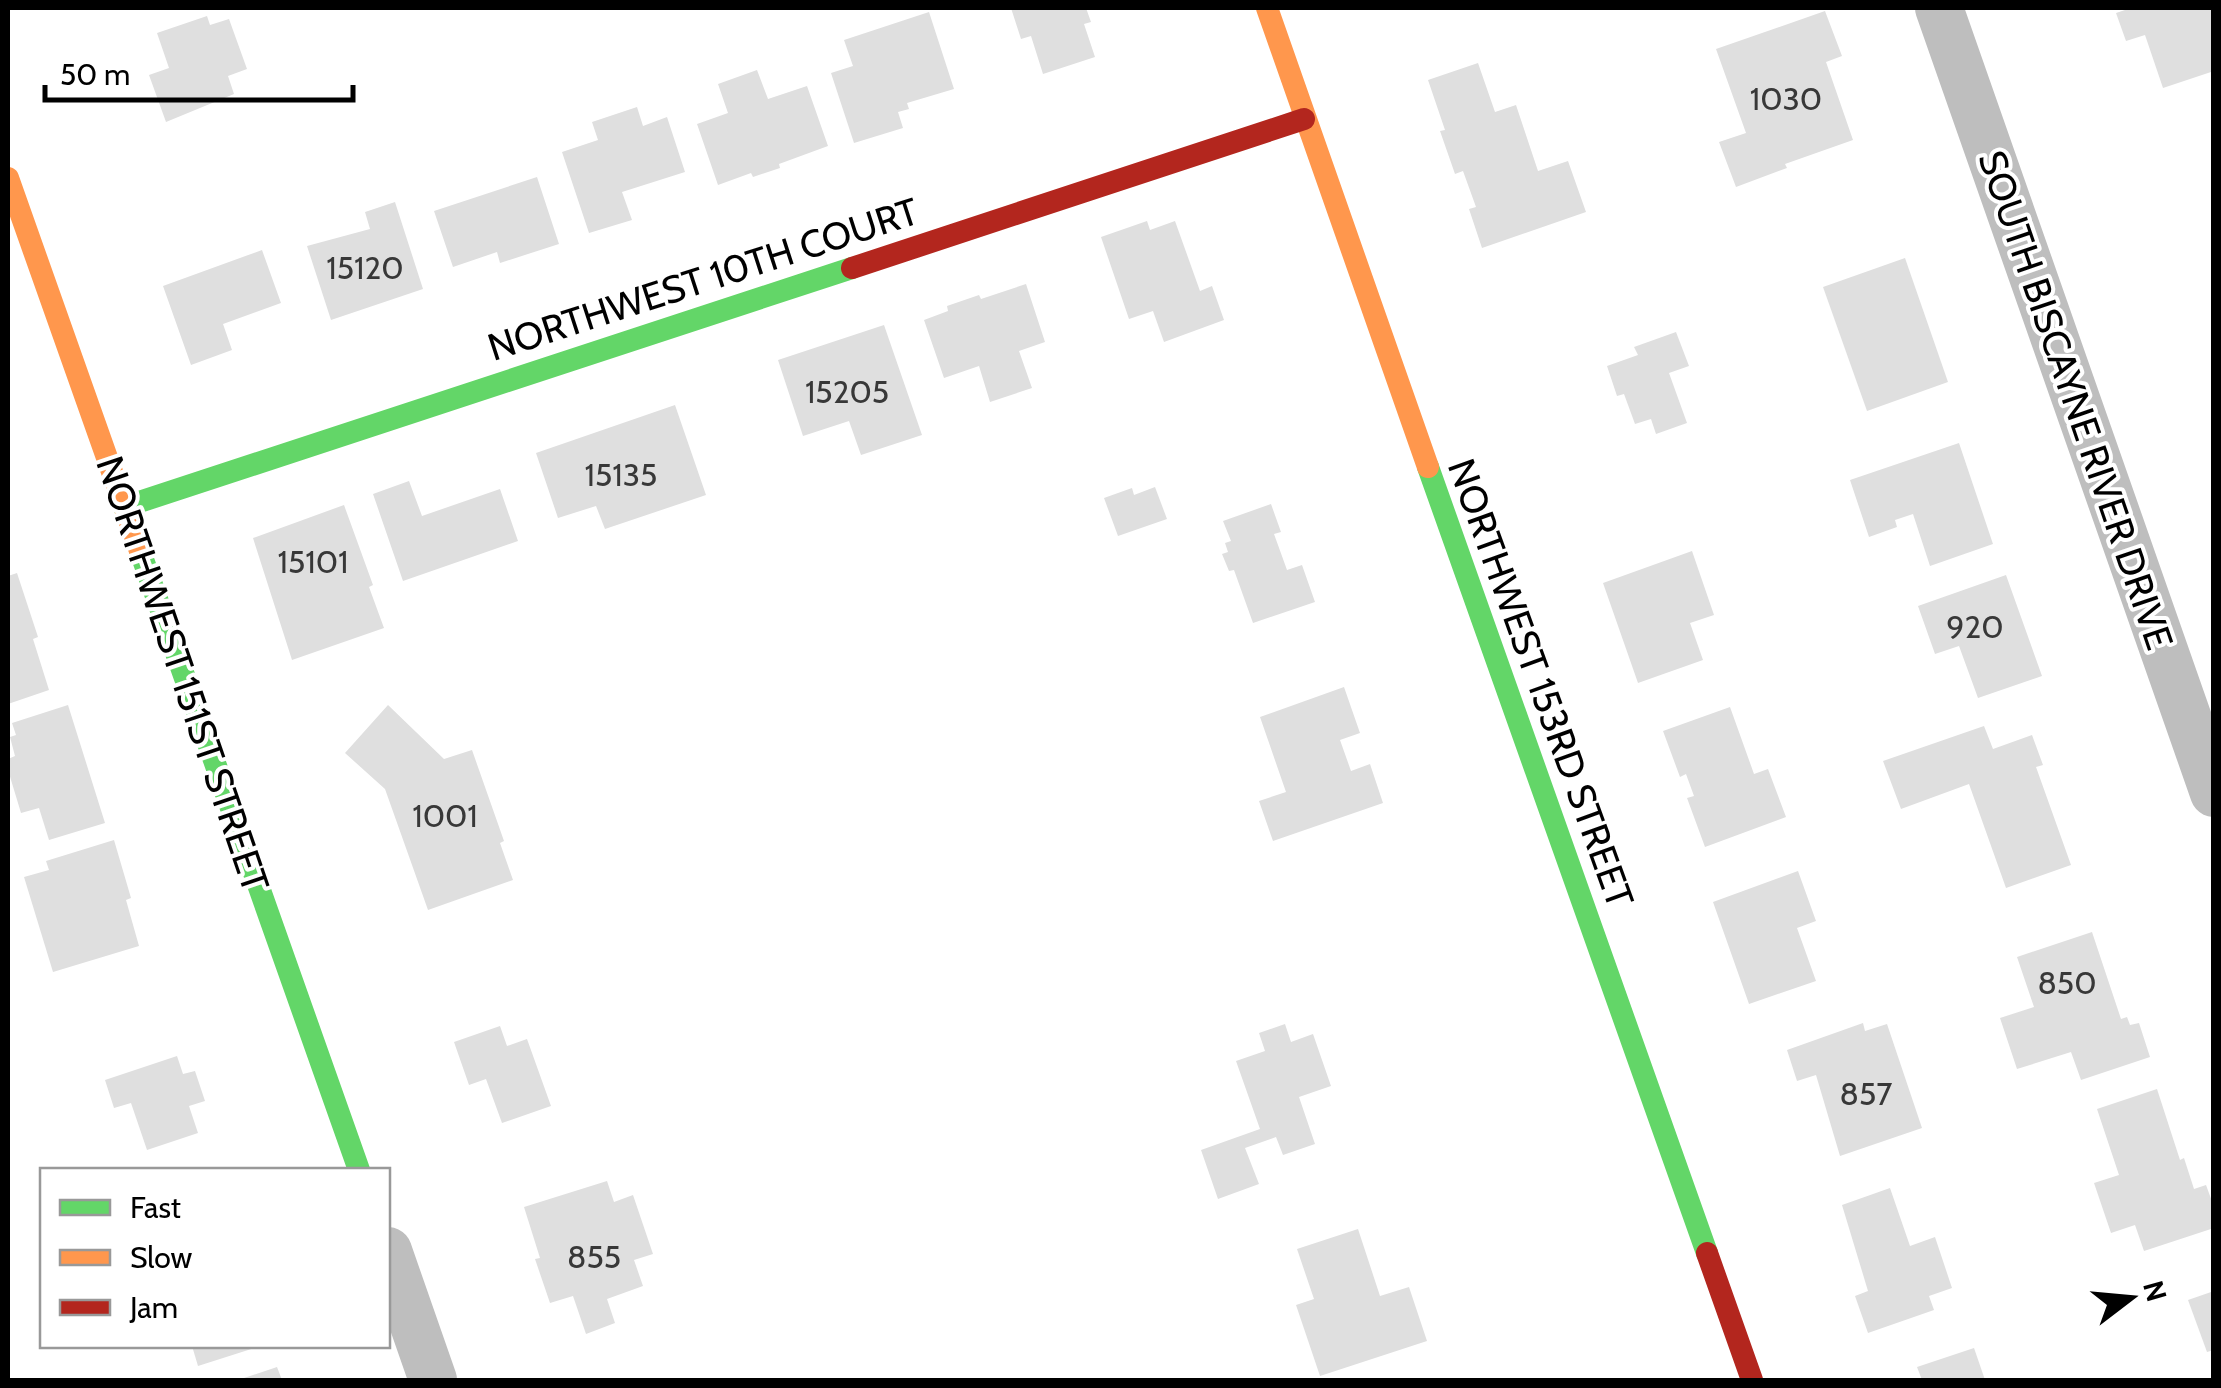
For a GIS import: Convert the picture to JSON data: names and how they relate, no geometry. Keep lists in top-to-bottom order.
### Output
{
  "streets": {
    "street": [
      "NORTHWEST 10TH COURT",
      "SOUTH BISCAYNE RIVER DRIVE",
      "NORTHWEST 151ST STREET",
      "NORTHWEST 153RD STREET"
    ]
  },
  "crossings": [
    ["NORTHWEST 10TH COURT", "NORTHWEST 151ST STREET"],
    ["NORTHWEST 10TH COURT", "NORTHWEST 153RD STREET"]
  ],
  "house_numbers": [
    "1030",
    "15120",
    "15205",
    "15135",
    "15101",
    "920",
    "1001",
    "850",
    "857",
    "855"
  ],
  "legend": ["Fast", "Slow", "Jam"],
  "scale_bar": "50 m",
  "north": "right"
}
